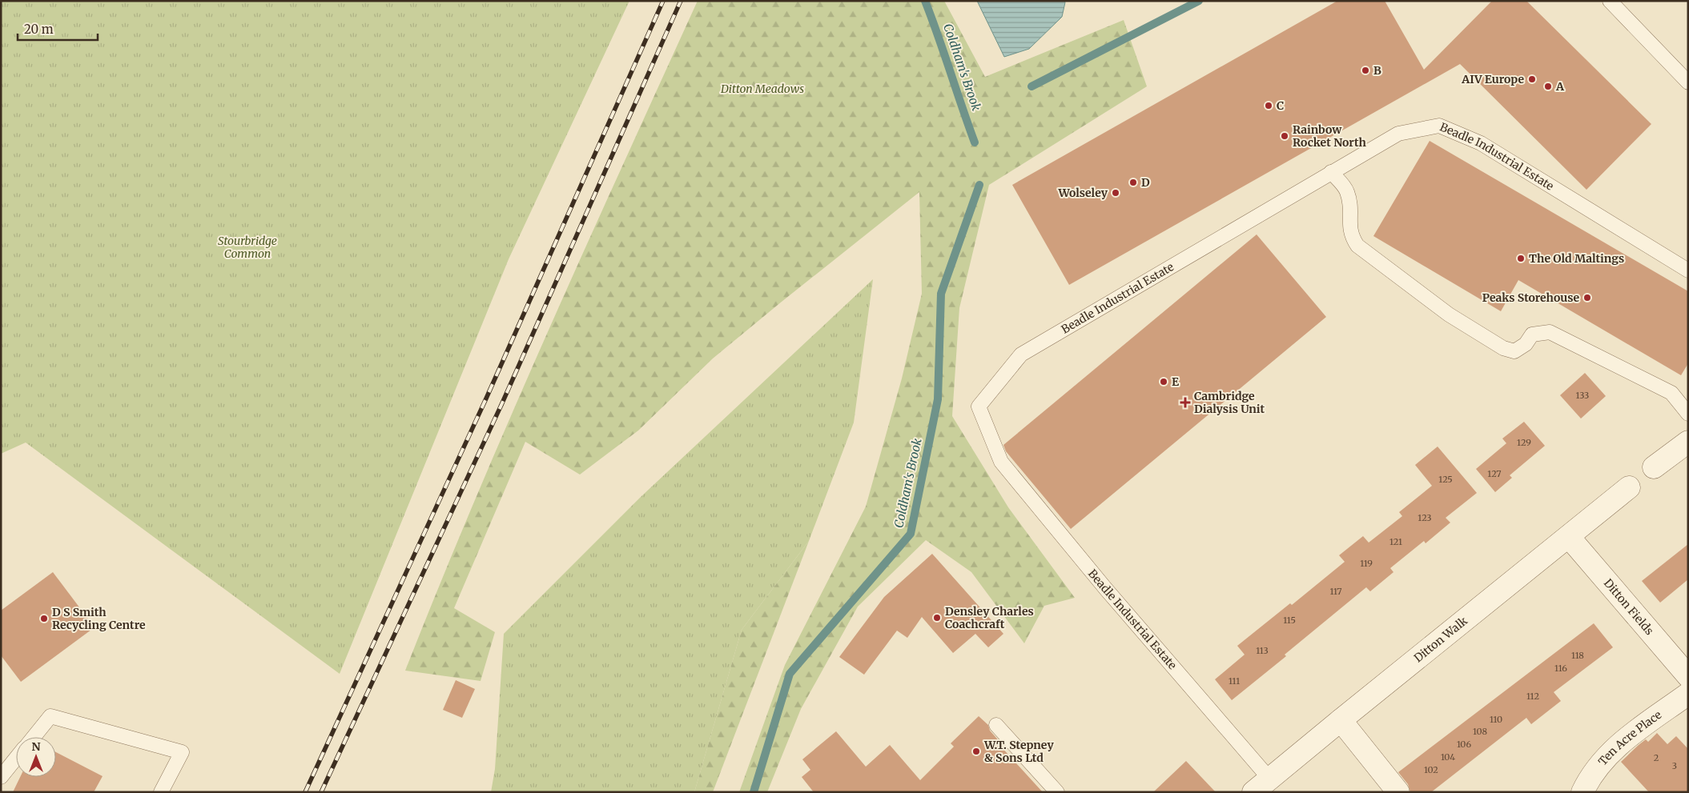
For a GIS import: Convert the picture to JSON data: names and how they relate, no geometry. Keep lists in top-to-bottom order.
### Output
{
  "streets": {
    "street": ["Ditton Fields", "Ditton Walk", "Ten Acre Place"],
    "lane": ["Beadle Industrial Estate"]
  },
  "crossings": [
    ["Beadle Industrial Estate", "Ditton Walk"],
    ["Ditton Fields", "Ditton Walk"]
  ],
  "water": ["Coldham's Brook"],
  "parks": ["Ditton Meadows", "Stourbridge Common"],
  "places": {
    "other": [
      "B",
      "AIV Europe",
      "A",
      "C",
      "Rainbow Rocket North",
      "D",
      "Wolseley",
      "The Old Maltings",
      "Peaks Storehouse",
      "E",
      "Densley Charles Coachcraft",
      "D S Smith Recycling Centre",
      "W.T. Stepney & Sons Ltd"
    ],
    "health": ["Cambridge Dialysis Unit"]
  },
  "house_numbers": [
    "133",
    "129",
    "127",
    "125",
    "123",
    "121",
    "119",
    "117",
    "115",
    "113",
    "118",
    "116",
    "111",
    "112",
    "110",
    "108",
    "106",
    "104",
    "2",
    "3",
    "102"
  ],
  "scale_bar": "20 m",
  "north": "top"
}
